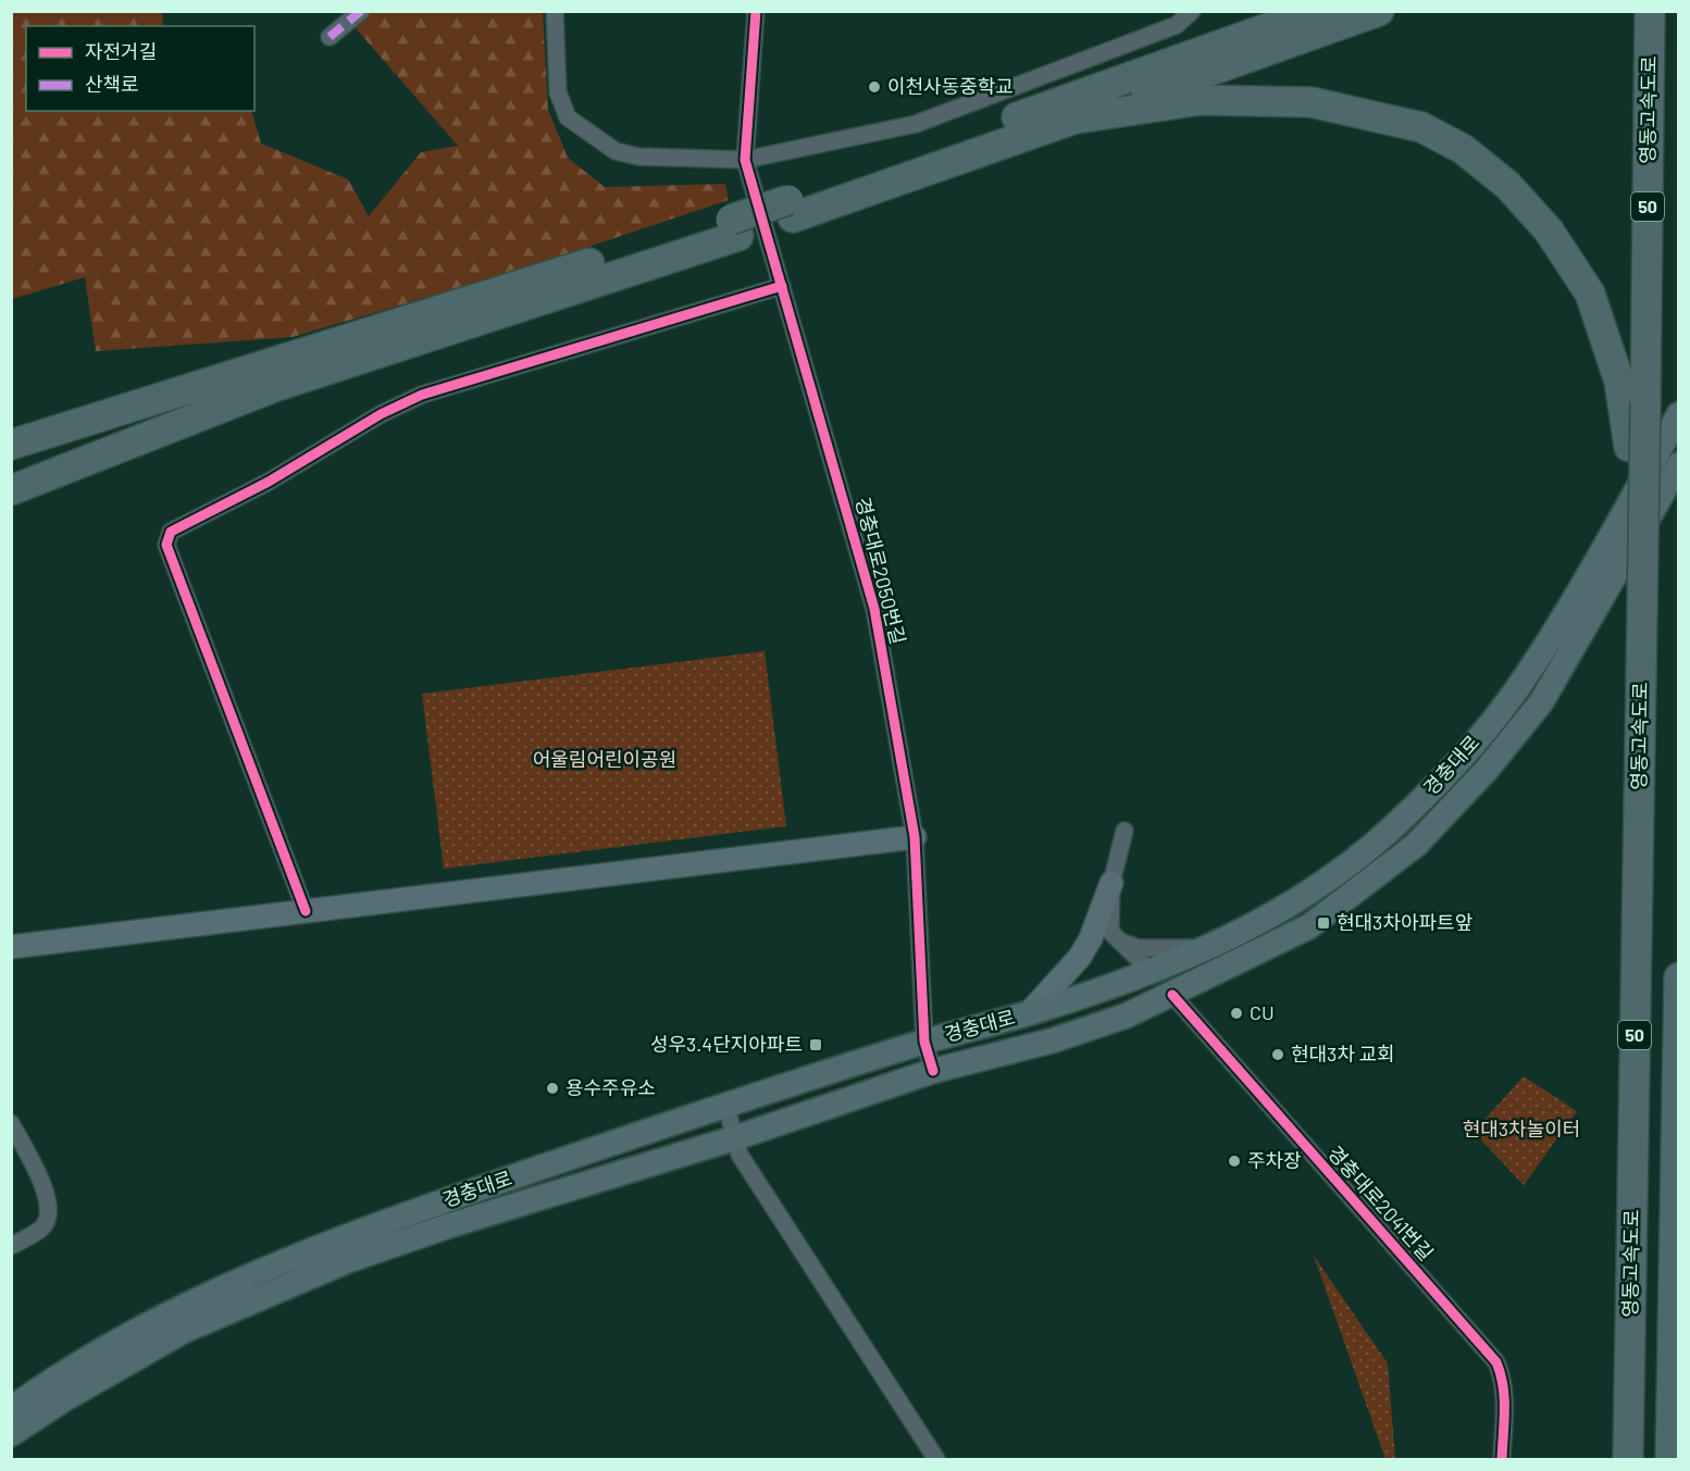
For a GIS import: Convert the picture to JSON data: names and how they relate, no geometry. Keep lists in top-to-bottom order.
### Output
{
  "streets": {
    "highway": ["영동고속도로", "50"],
    "main road": ["경충대로"],
    "street": ["경충대로2050번길", "경충대로2041번길"]
  },
  "crossings": [
    ["경충대로2050번길", "경충대로"],
    ["경충대로", "경충대로2041번길"]
  ],
  "parks": ["어울림어린이공원", "현대3차놀이터"],
  "places": {
    "other": [
      "이천사동중학교",
      "CU",
      "현대3차 교회",
      "용수주유소",
      "주차장"
    ],
    "transit": ["현대3차아파트앞", "성우3.4단지아파트"]
  },
  "legend": ["자전거길", "산책로"]
}
